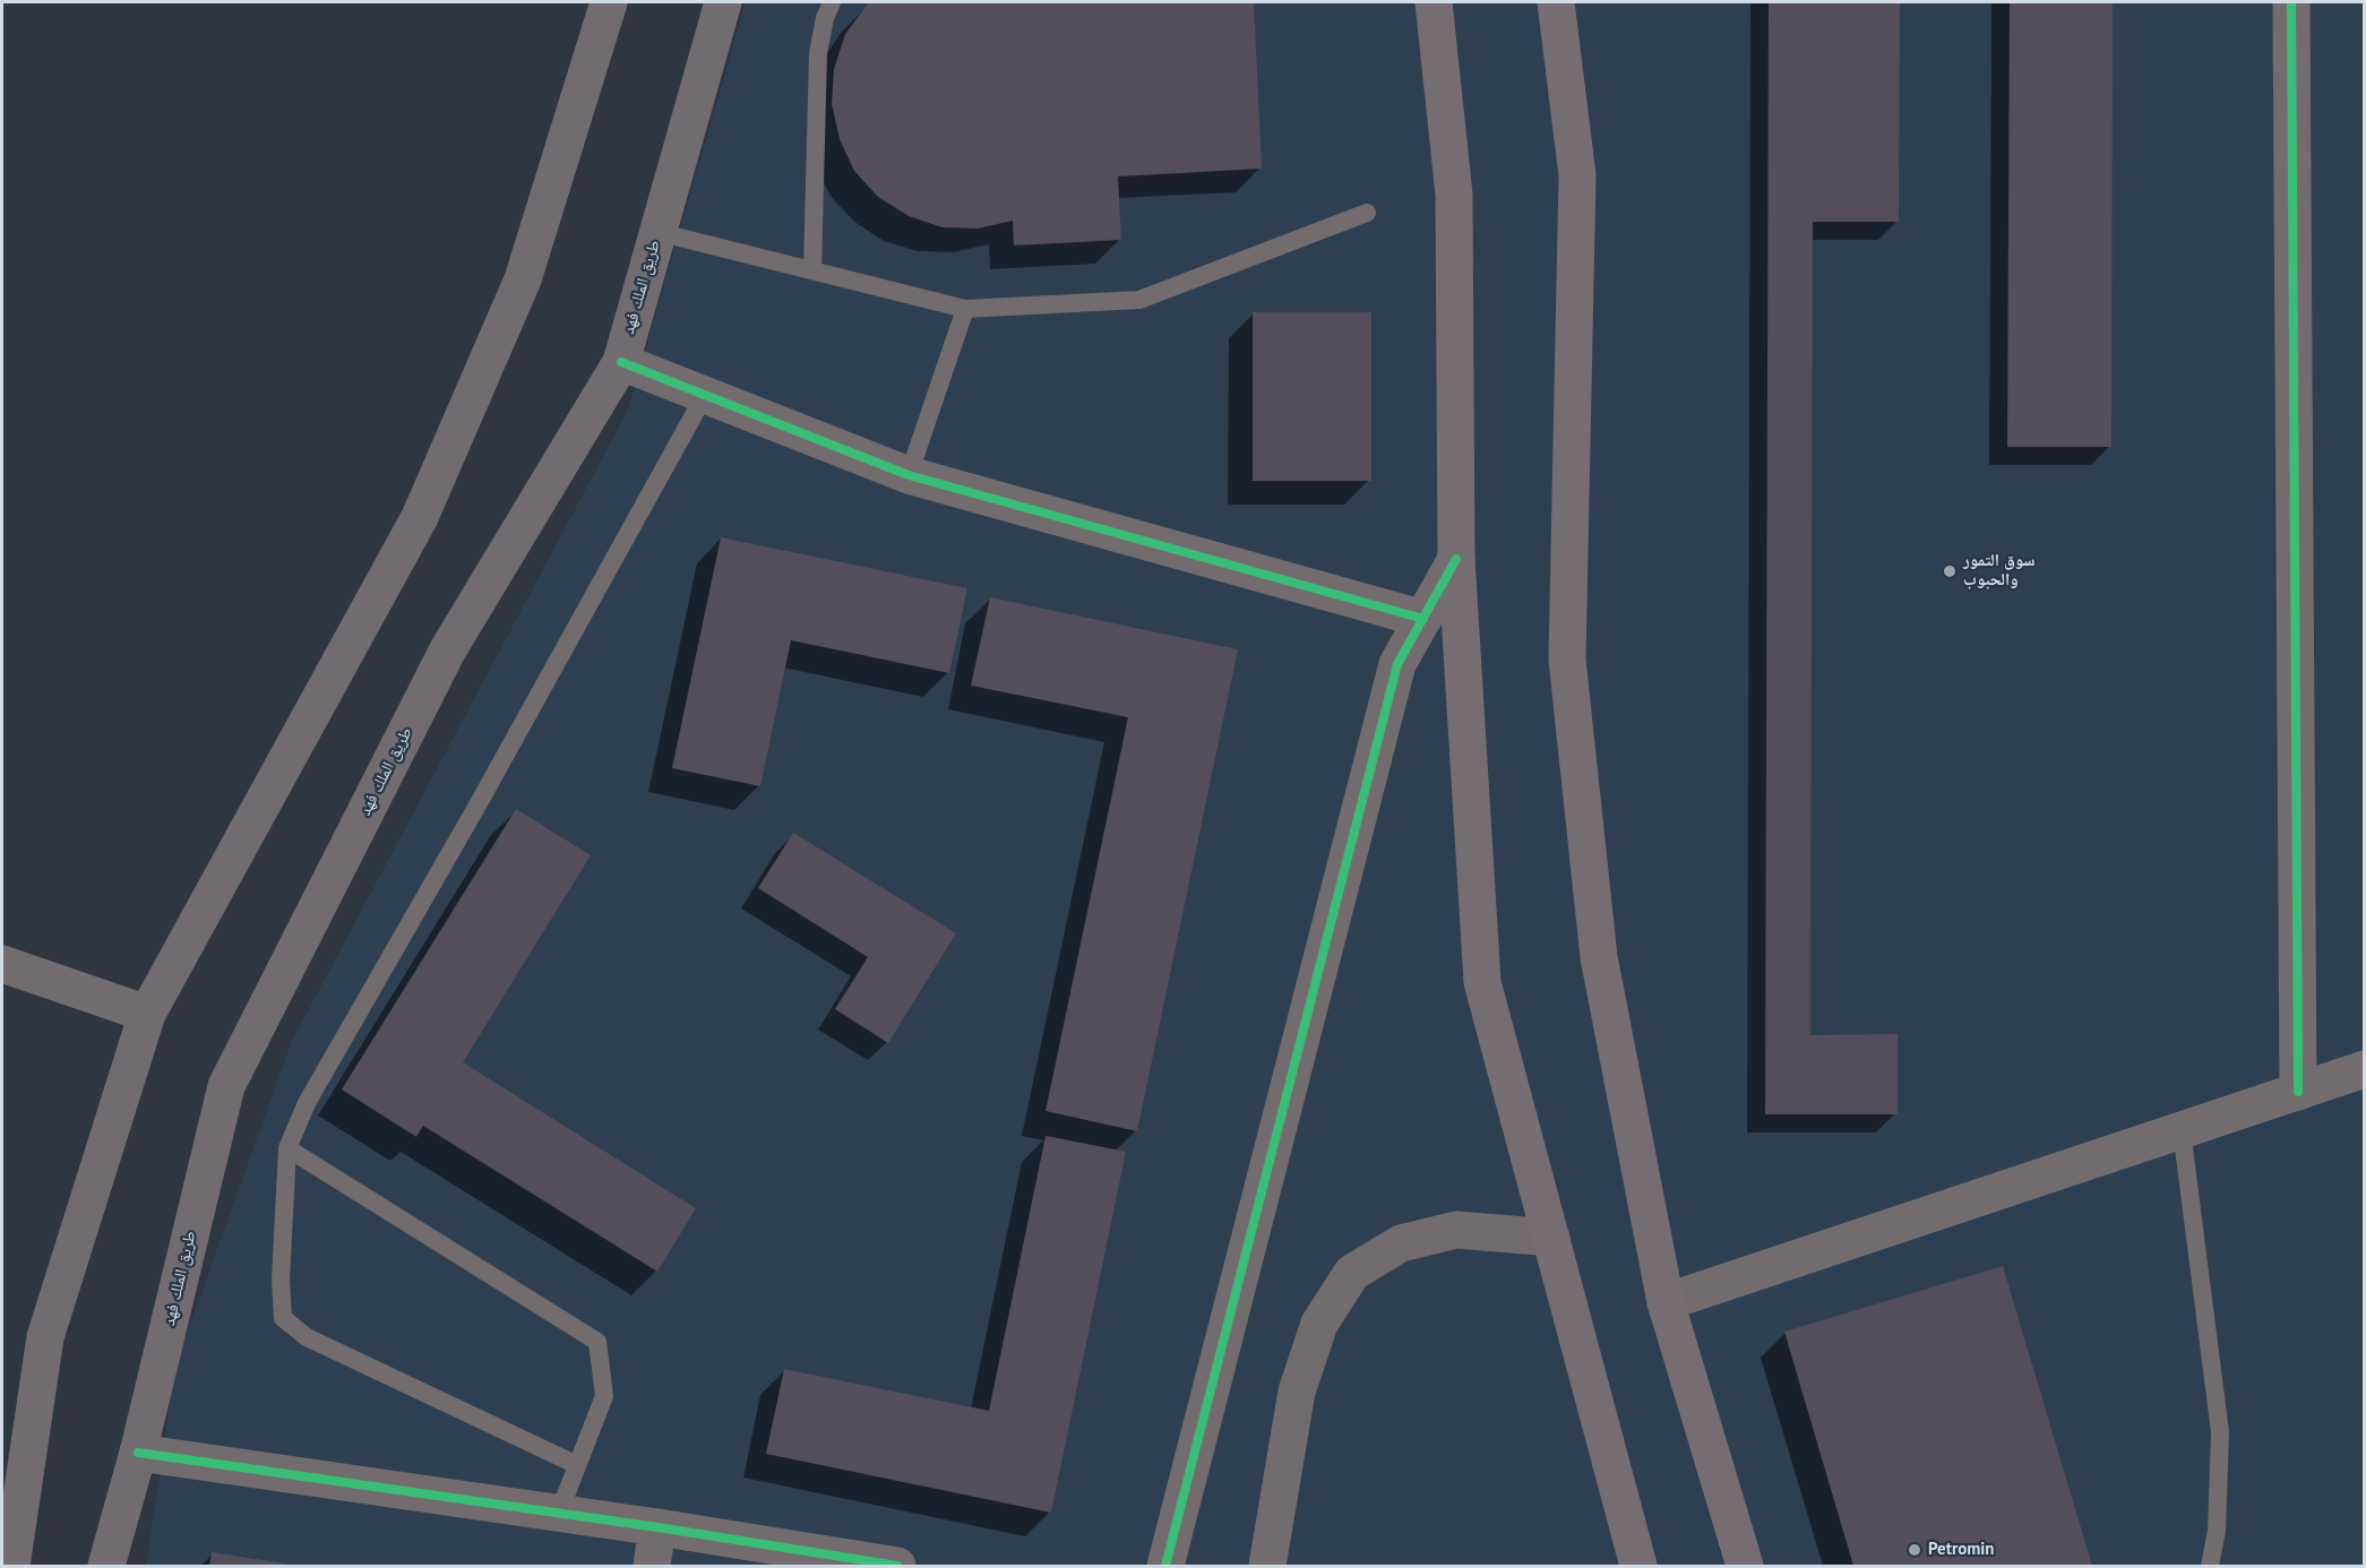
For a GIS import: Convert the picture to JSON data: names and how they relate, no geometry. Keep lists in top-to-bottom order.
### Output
{
  "streets": {
    "main road": ["طريق الملك فهد"]
  },
  "places": ["سوق التمور والحبوب", "Petromin"]
}
